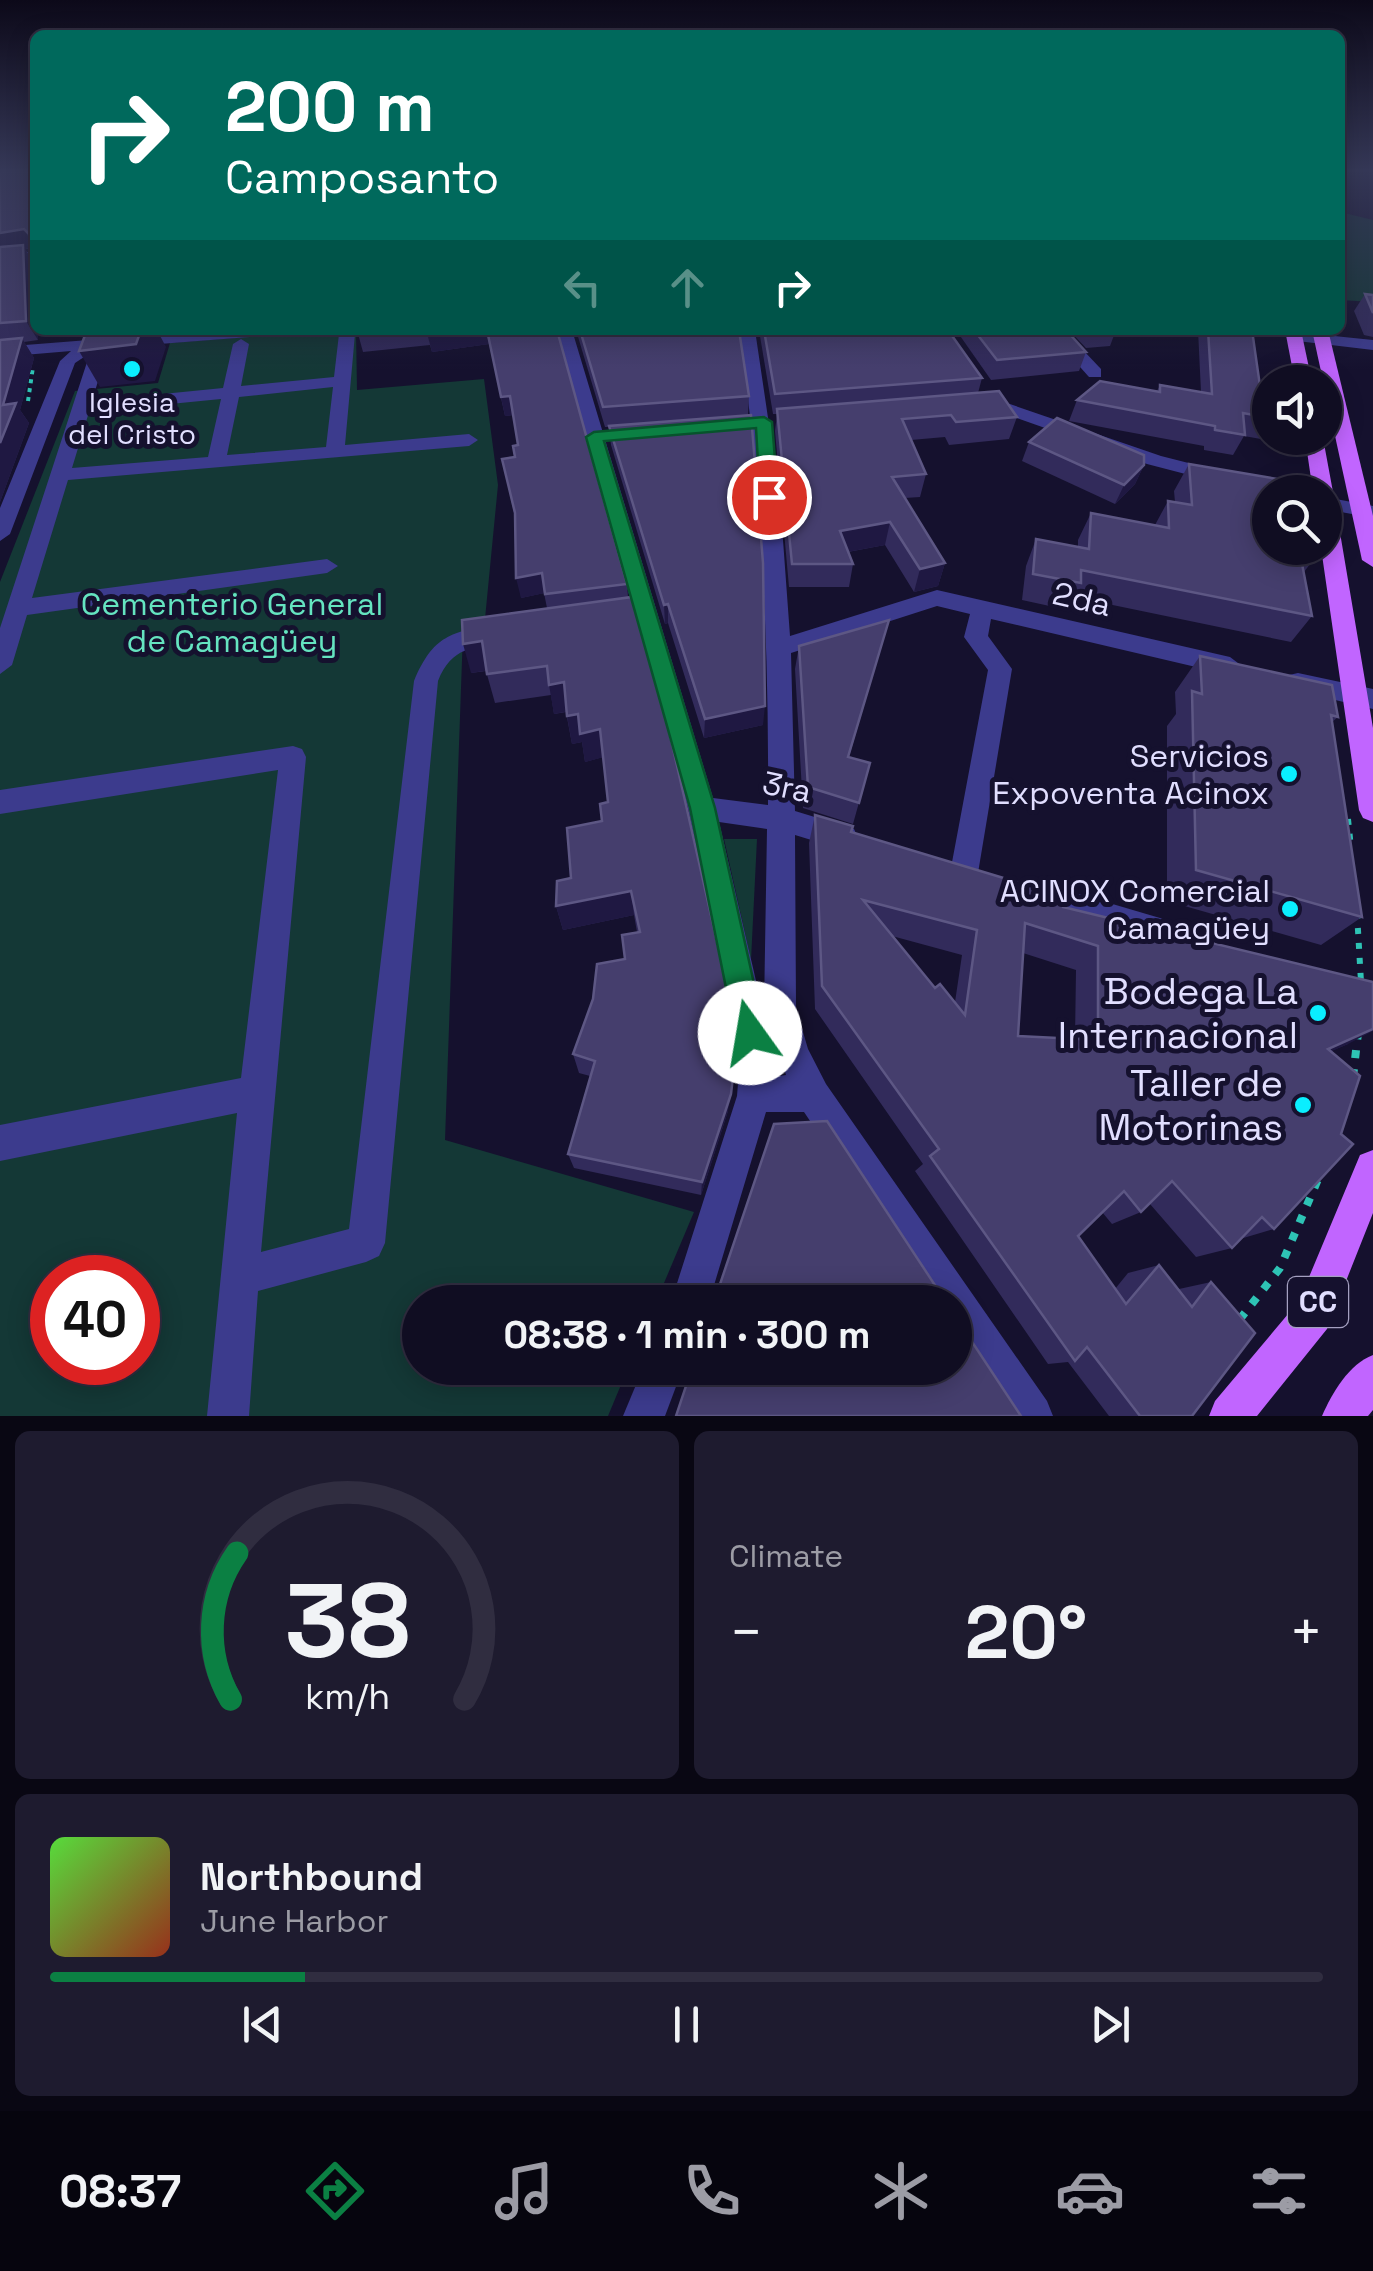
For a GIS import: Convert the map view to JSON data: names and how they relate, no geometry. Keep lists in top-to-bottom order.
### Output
{
  "streets": {
    "main road": ["CC"],
    "street": ["2da", "3ra"]
  },
  "parks": ["Cementerio General de Camagüey"],
  "places": [
    "Iglesia del Cristo",
    "Servicios Expoventa Acinox",
    "ACINOX Comercial Camagüey",
    "Bodega La Internacional",
    "Taller de Motorinas"
  ],
  "page": {
    "turn": ["200 m", "Camposanto"],
    "limit": "40",
    "trip": "08:38 · 1 min · 300 m",
    "tile": "Climate",
    "heat": ["−", "20°", "+"],
    "song": ["Northbound", "June Harbor"],
    "tabs": "08:37",
    "gauge": ["38", "km/h"]
  }
}
